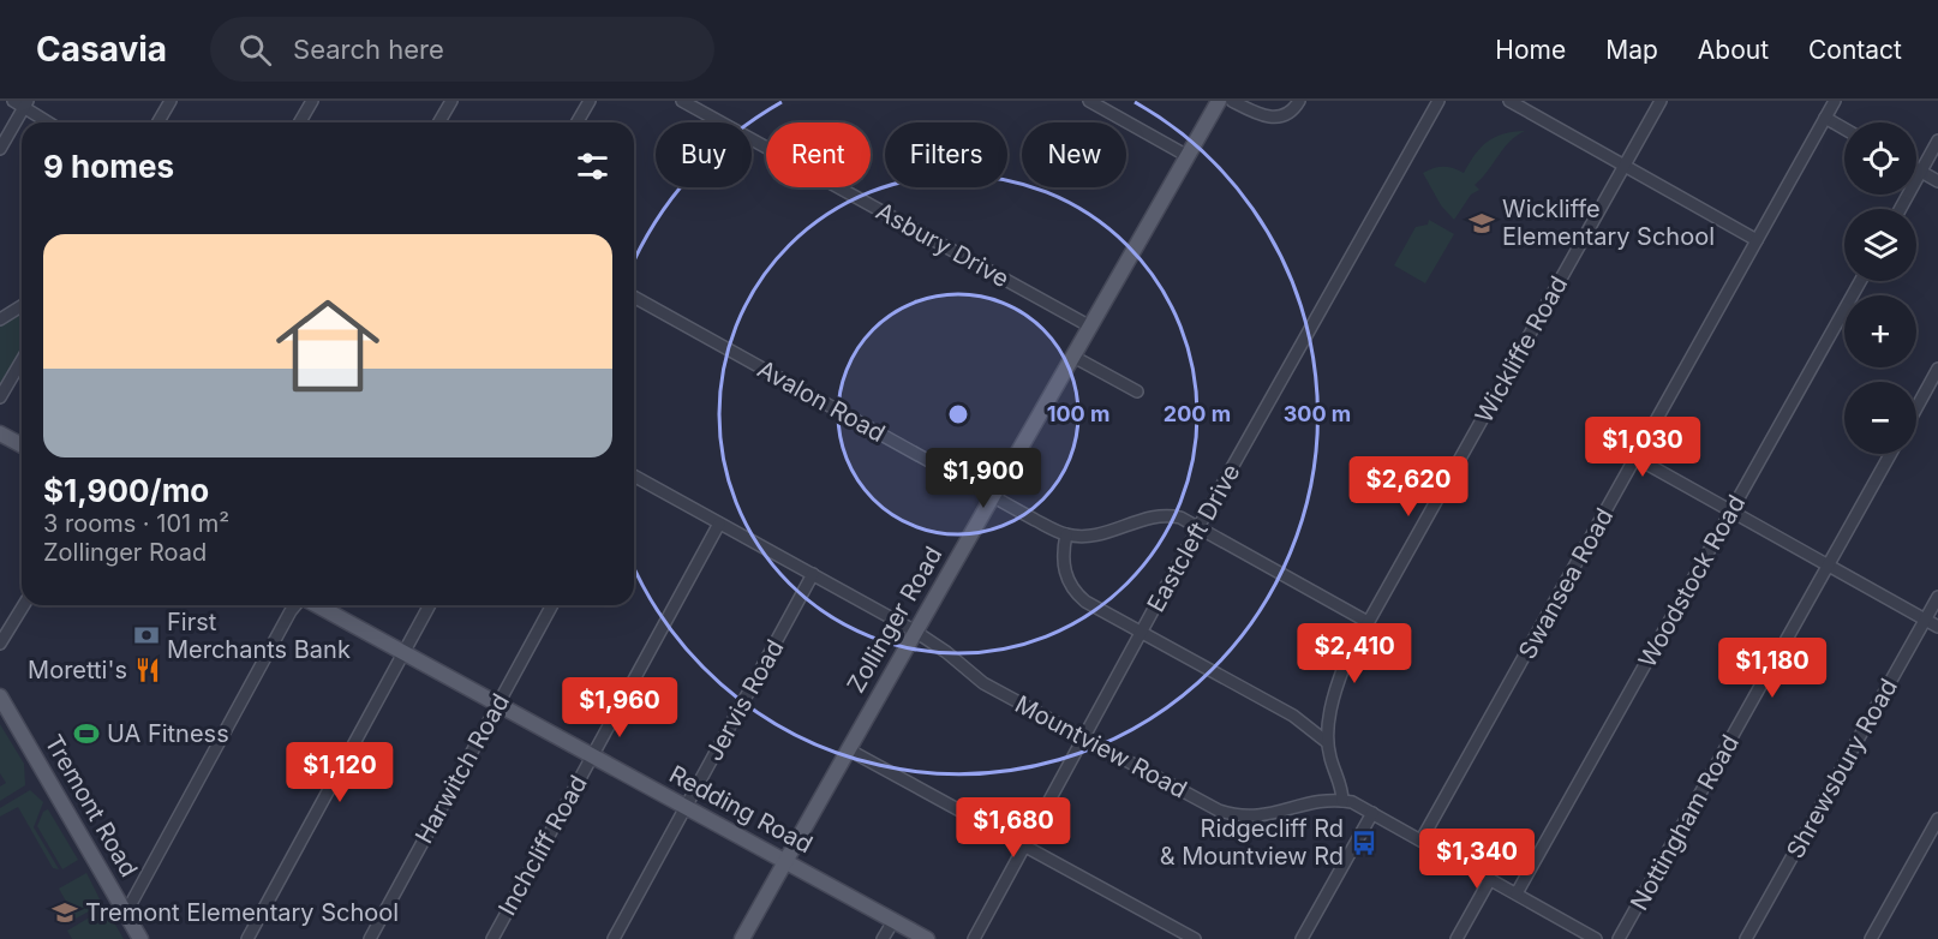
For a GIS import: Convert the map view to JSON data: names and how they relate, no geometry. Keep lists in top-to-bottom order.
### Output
{
  "streets": {
    "main road": ["Zollinger Road", "Tremont Road", "Redding Road"],
    "street": [
      "Asbury Drive",
      "Wickliffe Road",
      "Avalon Road",
      "Eastcleft Drive",
      "Woodstock Road",
      "Swansea Road",
      "Jervis Road",
      "Mountview Road",
      "Harwitch Road",
      "Shrewsbury Road",
      "Nottingham Road",
      "Inchcliff Road"
    ]
  },
  "crossings": [
    ["Asbury Drive", "Zollinger Road"],
    ["Wickliffe Road", "Avalon Road"],
    ["Wickliffe Road", "Mountview Road"],
    ["Avalon Road", "Eastcleft Drive"],
    ["Avalon Road", "Zollinger Road"],
    ["Eastcleft Drive", "Mountview Road"],
    ["Woodstock Road", "Mountview Road"],
    ["Swansea Road", "Mountview Road"],
    ["Zollinger Road", "Mountview Road"],
    ["Zollinger Road", "Redding Road"],
    ["Jervis Road", "Mountview Road"],
    ["Jervis Road", "Redding Road"],
    ["Mountview Road", "Inchcliff Road"],
    ["Harwitch Road", "Redding Road"],
    ["Redding Road", "Inchcliff Road"]
  ],
  "places": {
    "school or university": ["Wickliffe Elementary School", "Tremont Elementary School"],
    "bank": ["First Merchants Bank"],
    "restaurant": ["Moretti's"],
    "sports": ["UA Fitness"],
    "bus stop": ["Ridgecliff Rd & Mountview Rd"]
  },
  "page": {
    "header": "Casavia",
    "search": "Search here",
    "nav": [
      "Home",
      "Map",
      "About",
      "Contact"
    ],
    "map_buttons": ["+", "−"],
    "chip": [
      "Buy",
      "Rent",
      "Filters",
      "New"
    ],
    "heading": "9 homes",
    "list": [
      {
        "name": "$1,900/mo",
        "note": "3 rooms · 101 m² · Zollinger Road"
      }
    ],
    "price": [
      "$1,030",
      "$1,900",
      "$2,620",
      "$2,410",
      "$1,180",
      "$1,960",
      "$1,120",
      "$1,680",
      "$1,340"
    ]
  },
  "rings": ["100 m", "200 m", "300 m"]
}
